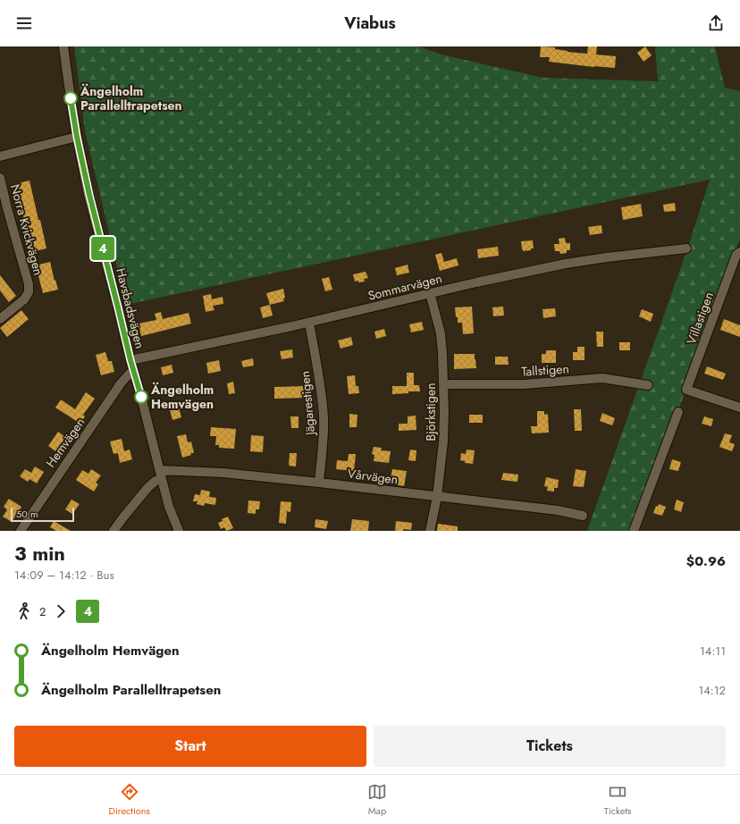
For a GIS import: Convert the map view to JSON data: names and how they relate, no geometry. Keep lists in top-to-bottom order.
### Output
{
  "streets": {
    "street": [
      "Norra Kvickvägen",
      "Sommarvägen",
      "Havsbadsvägen",
      "Villastigen",
      "Tallstigen",
      "Jägarestigen",
      "Björkstigen",
      "Hemvägen",
      "Vårvägen"
    ]
  },
  "crossings": [
    ["Sommarvägen", "Havsbadsvägen"],
    ["Sommarvägen", "Jägarestigen"],
    ["Sommarvägen", "Björkstigen"],
    ["Havsbadsvägen", "Hemvägen"],
    ["Havsbadsvägen", "Vårvägen"],
    ["Tallstigen", "Björkstigen"],
    ["Jägarestigen", "Vårvägen"],
    ["Björkstigen", "Vårvägen"]
  ],
  "places": ["Ängelholm Parallelltrapetsen", "Ängelholm Hemvägen"],
  "lines": ["bus line 4"],
  "scale_bar": "50 m",
  "page": {
    "header": "Viabus",
    "on_map": "4",
    "scale": "50 m",
    "heading": ["3 min", "14:09 – 14:12 · Bus", "$0.96"],
    "legs": ["2", "4"],
    "list": [
      {
        "name": "Ängelholm Hemvägen",
        "value": "14:11"
      },
      {
        "name": "Ängelholm Parallelltrapetsen",
        "value": "14:12"
      }
    ],
    "buttons": ["Start", "Tickets"],
    "tabs": ["Directions", "Map", "Tickets"]
  }
}
